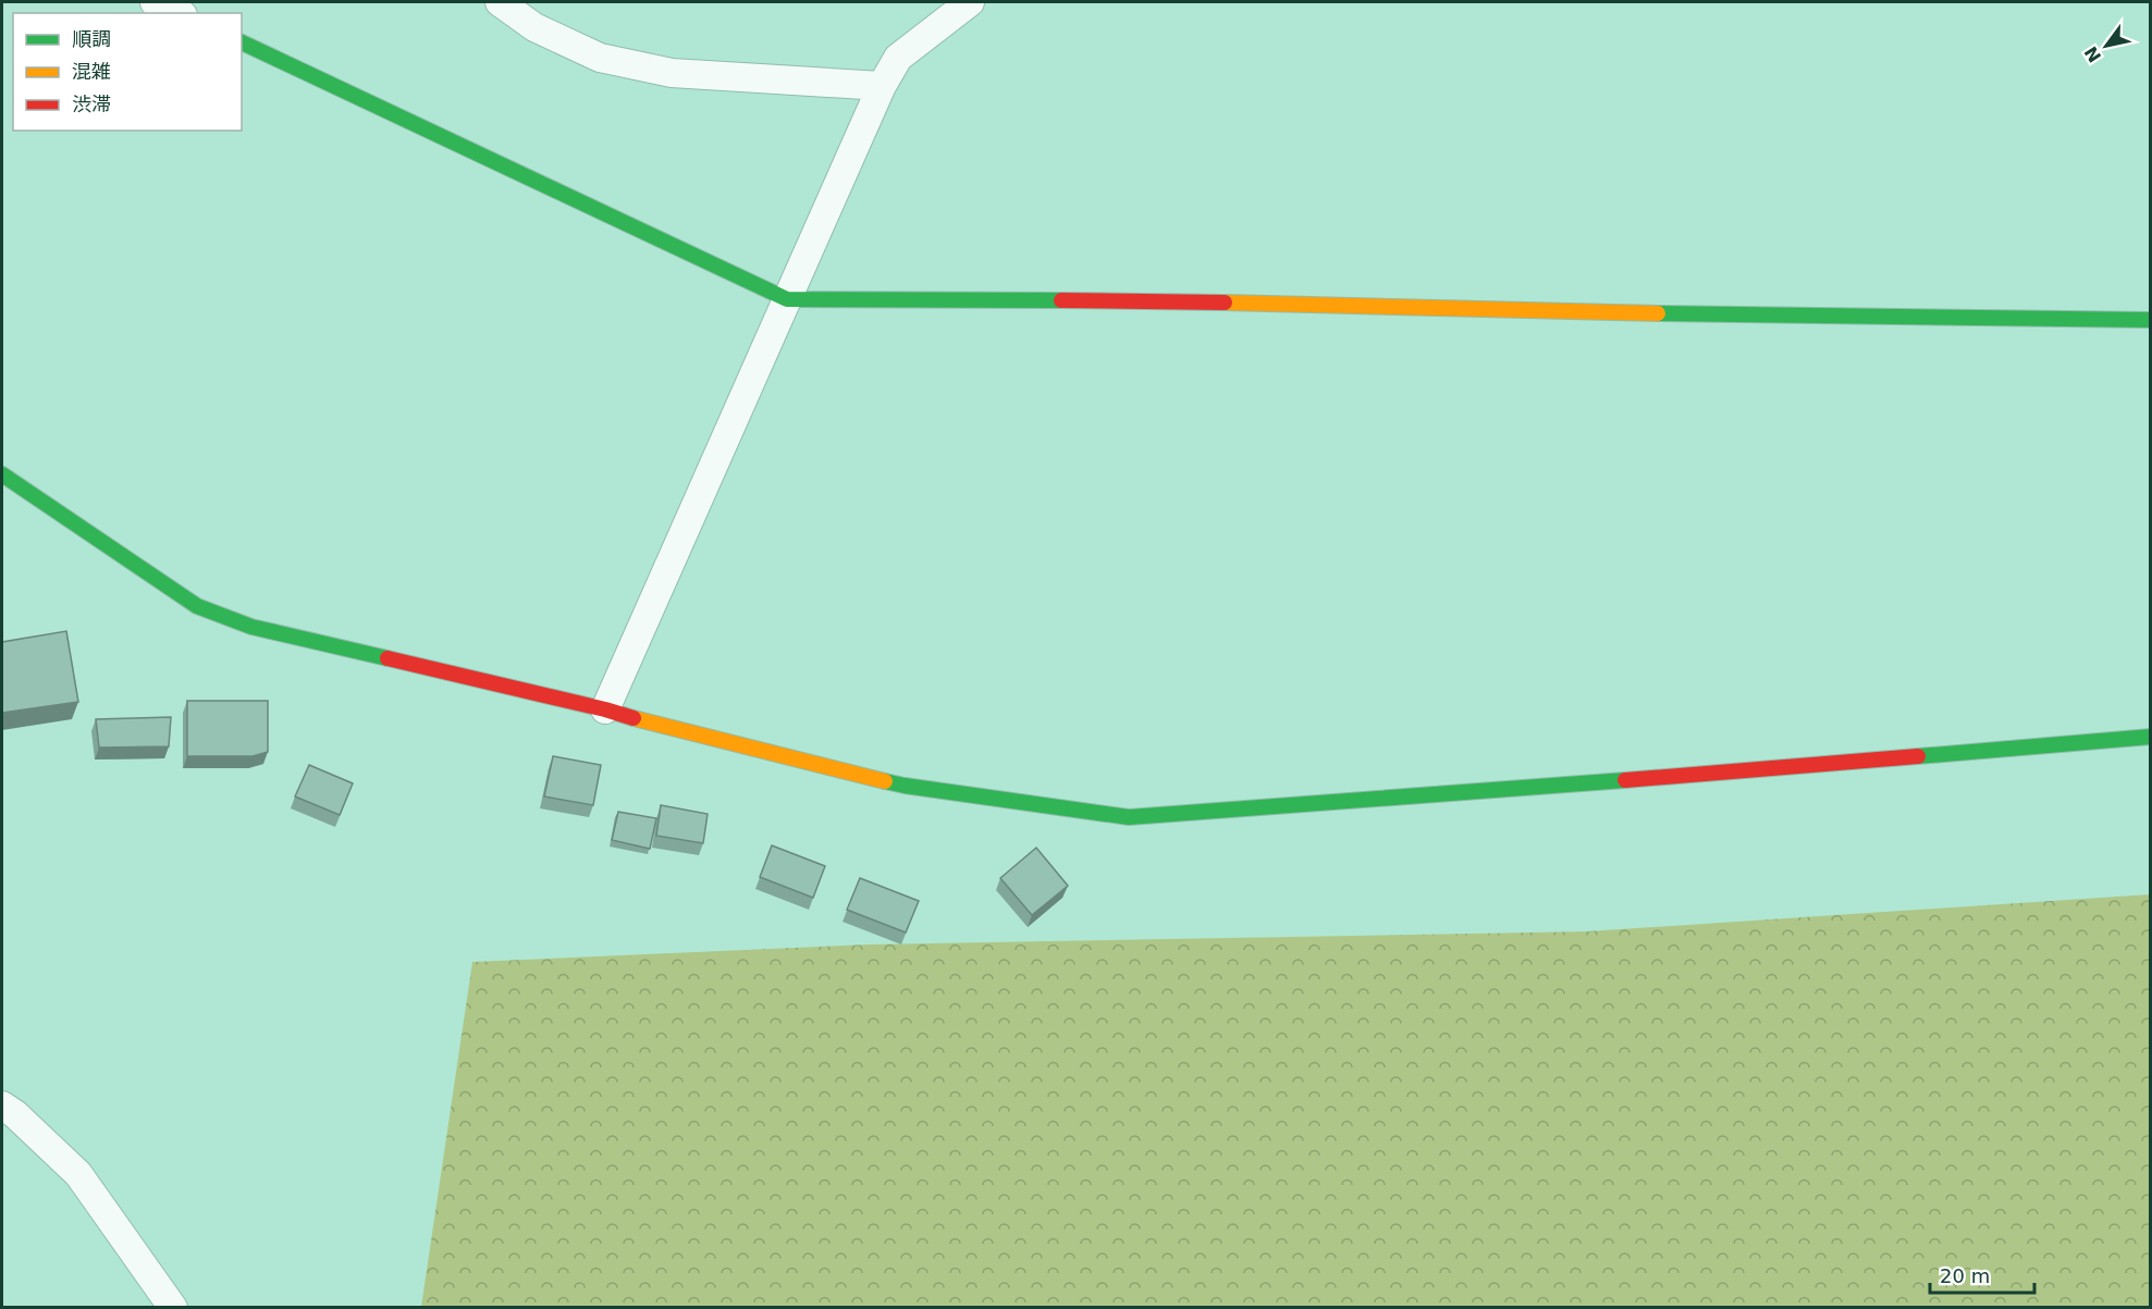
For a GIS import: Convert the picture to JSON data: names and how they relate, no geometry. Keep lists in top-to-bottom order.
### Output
{
  "legend": ["順調", "混雑", "渋滞"],
  "scale_bar": "20 m",
  "north": "bottom left"
}
